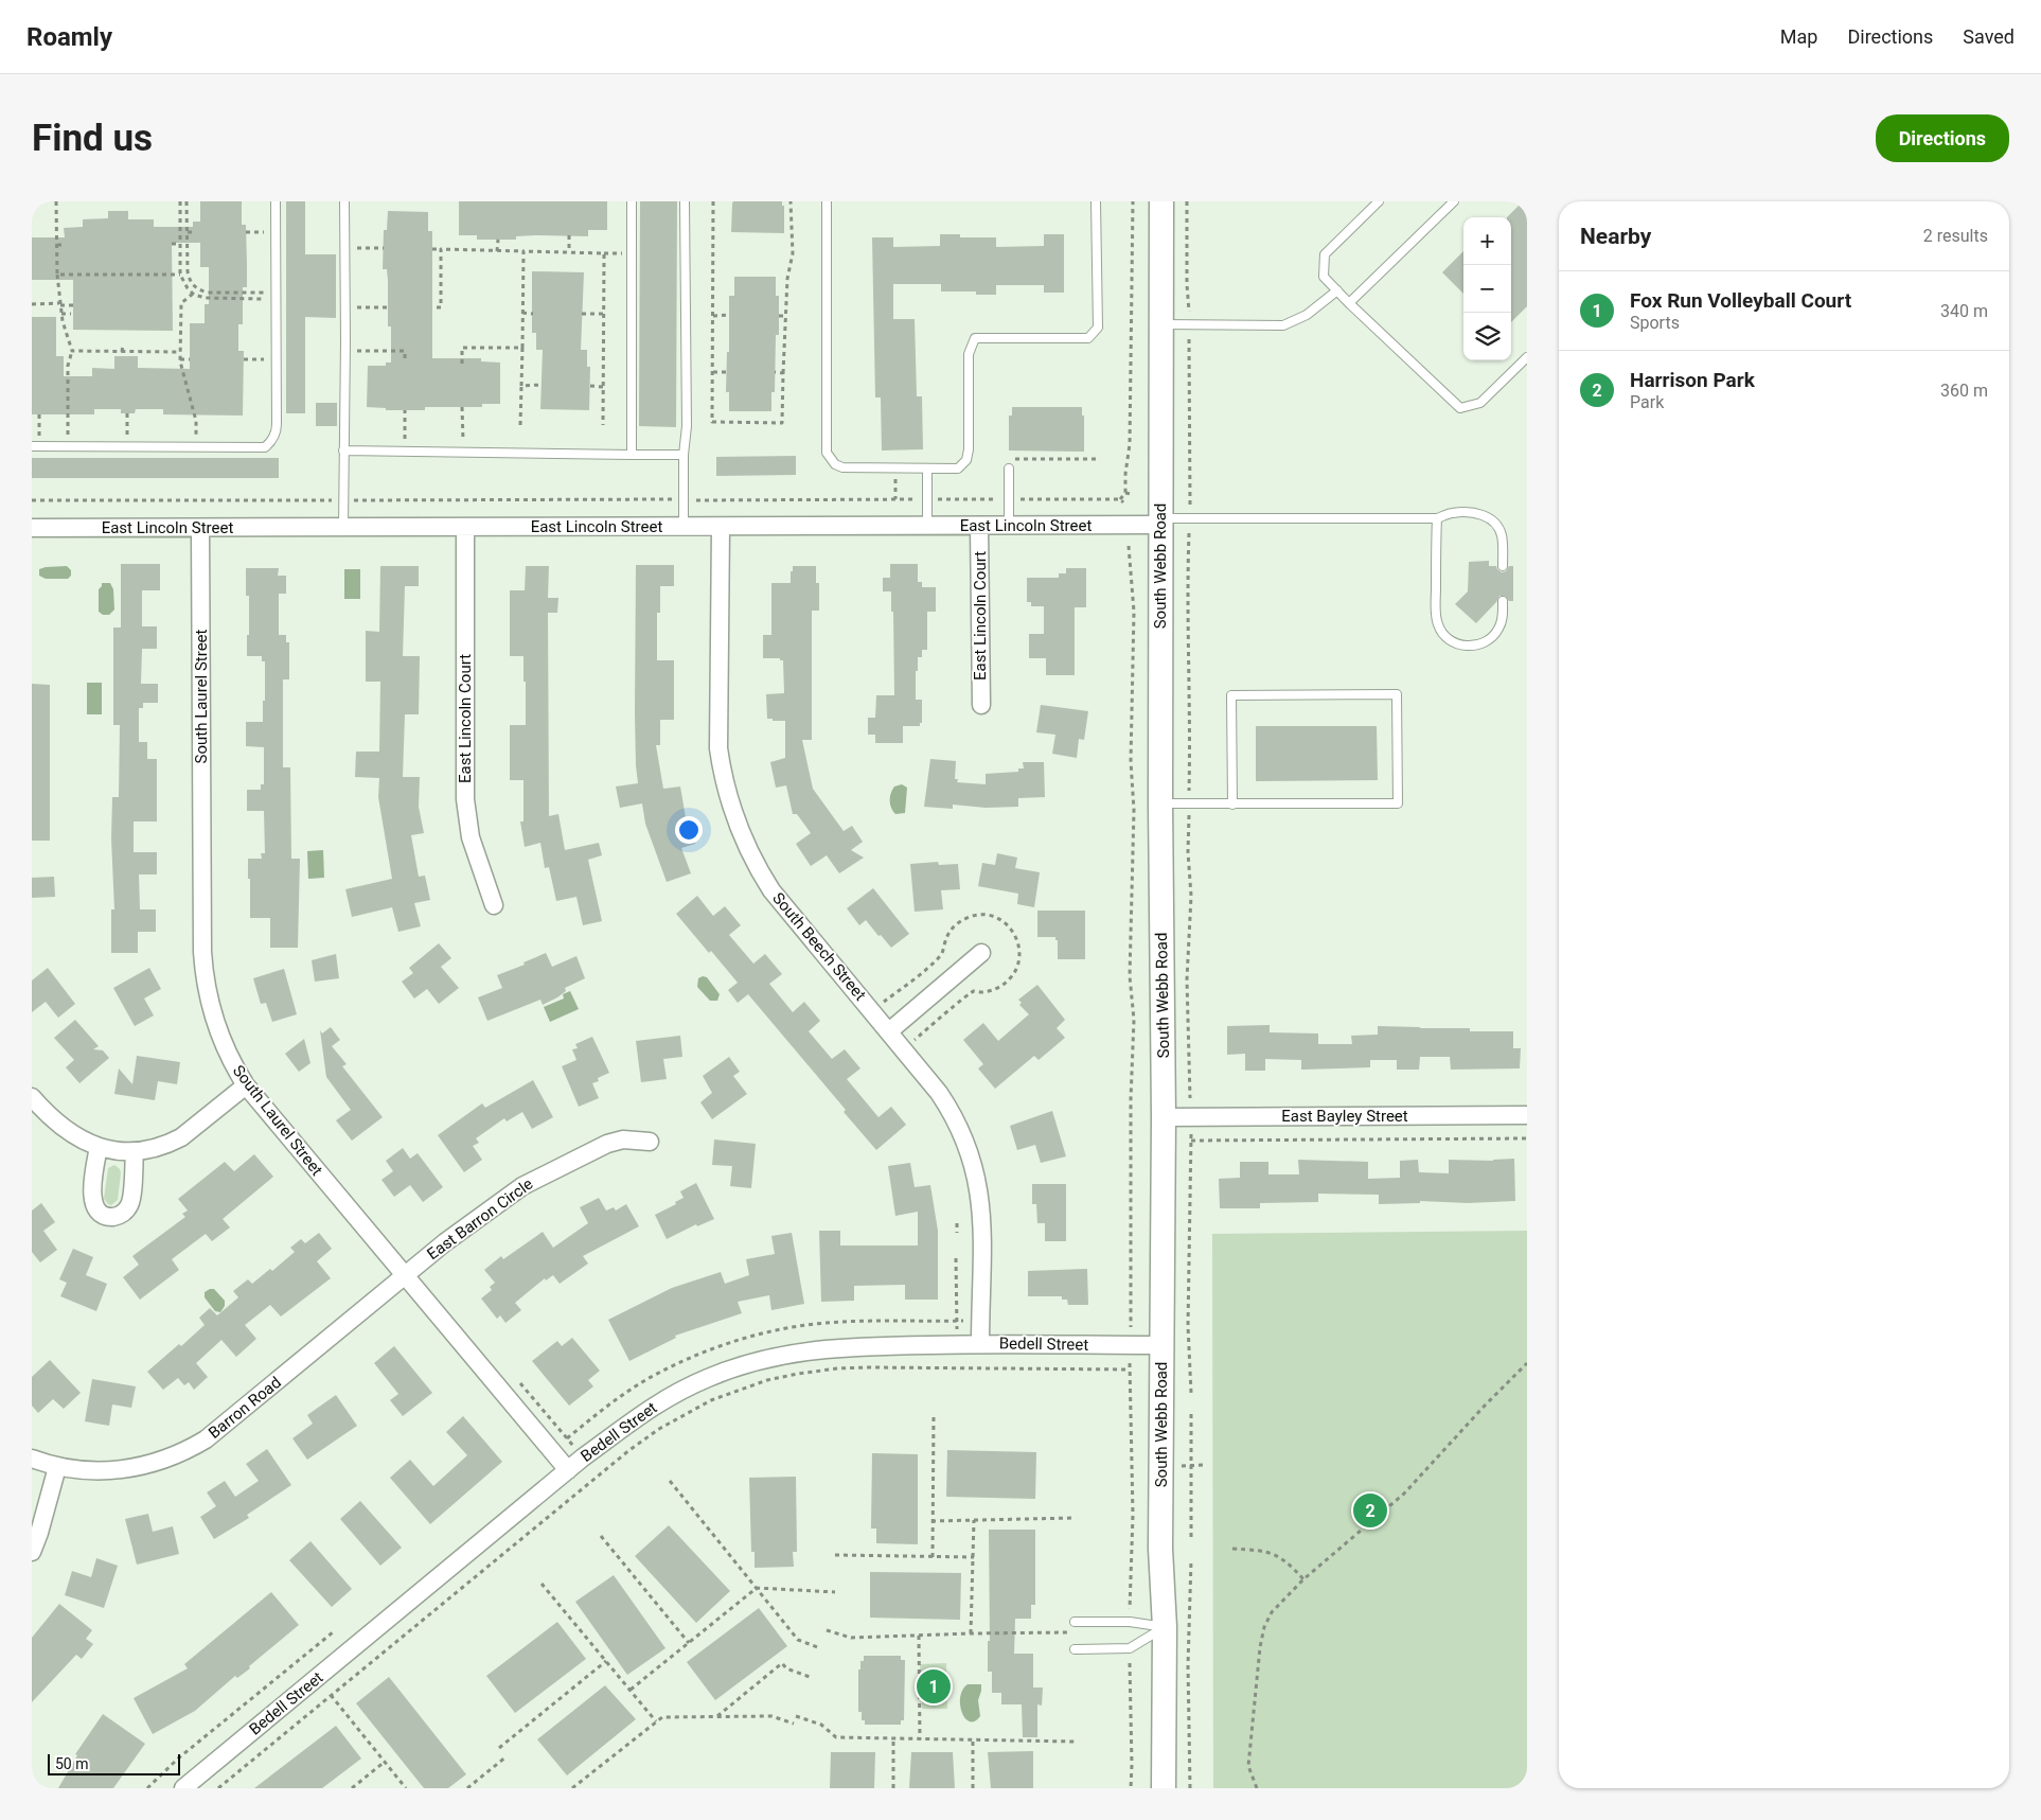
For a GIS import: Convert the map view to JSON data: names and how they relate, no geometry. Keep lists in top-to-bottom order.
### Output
{
  "streets": {
    "main road": ["South Webb Road"],
    "street": [
      "East Lincoln Street",
      "East Lincoln Court",
      "South Laurel Street",
      "South Beech Street",
      "East Bayley Street",
      "East Barron Circle",
      "Bedell Street",
      "Barron Road"
    ]
  },
  "crossings": [
    ["East Lincoln Street", "South Webb Road"],
    ["East Lincoln Street", "East Lincoln Court"],
    ["East Lincoln Street", "South Laurel Street"],
    ["East Lincoln Street", "South Beech Street"],
    ["South Webb Road", "East Bayley Street"],
    ["South Webb Road", "Bedell Street"],
    ["South Laurel Street", "East Barron Circle"],
    ["South Laurel Street", "Bedell Street"],
    ["South Laurel Street", "Barron Road"],
    ["South Beech Street", "Bedell Street"],
    ["East Barron Circle", "Barron Road"]
  ],
  "scale_bar": "50 m",
  "page": {
    "header": "Roamly",
    "nav": ["Map", "Directions", "Saved"],
    "buttons": "Directions",
    "title": "Find us",
    "heading": ["Nearby", "2 results"],
    "map_buttons": ["+", "−"],
    "list": [
      {
        "mark": "1",
        "name": "Fox Run Volleyball Court",
        "note": "Sports",
        "value": "340 m"
      },
      {
        "mark": "2",
        "name": "Harrison Park",
        "note": "Park",
        "value": "360 m"
      }
    ],
    "pins": ["2", "1"],
    "scale": "50 m"
  }
}
